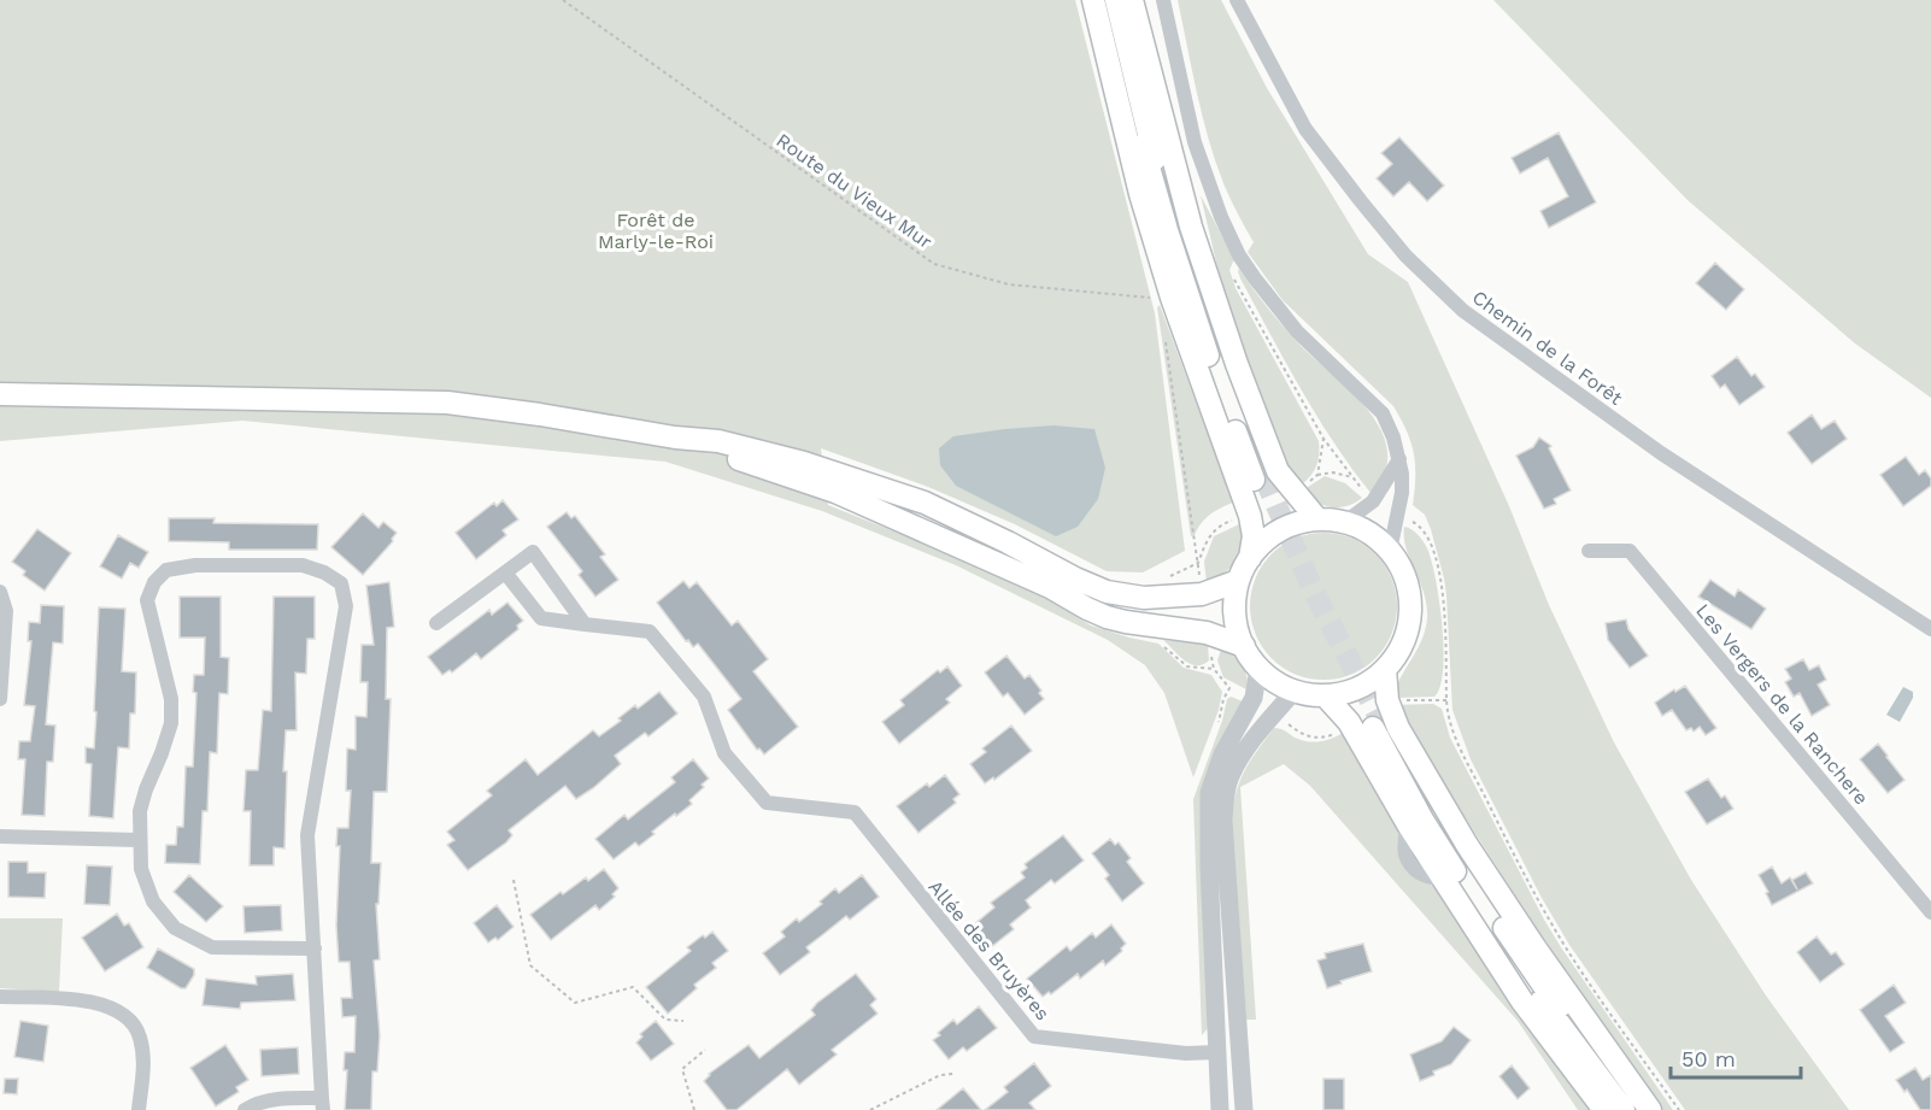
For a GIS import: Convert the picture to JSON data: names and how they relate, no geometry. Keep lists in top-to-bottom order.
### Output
{
  "streets": {
    "street": ["Chemin de la Forêt", "Les Vergers de la Ranchere", "Allée des Bruyères"],
    "path": ["Route du Vieux Mur"]
  },
  "parks": ["Forêt de Marly-le-Roi"],
  "scale_bar": "50 m"
}
